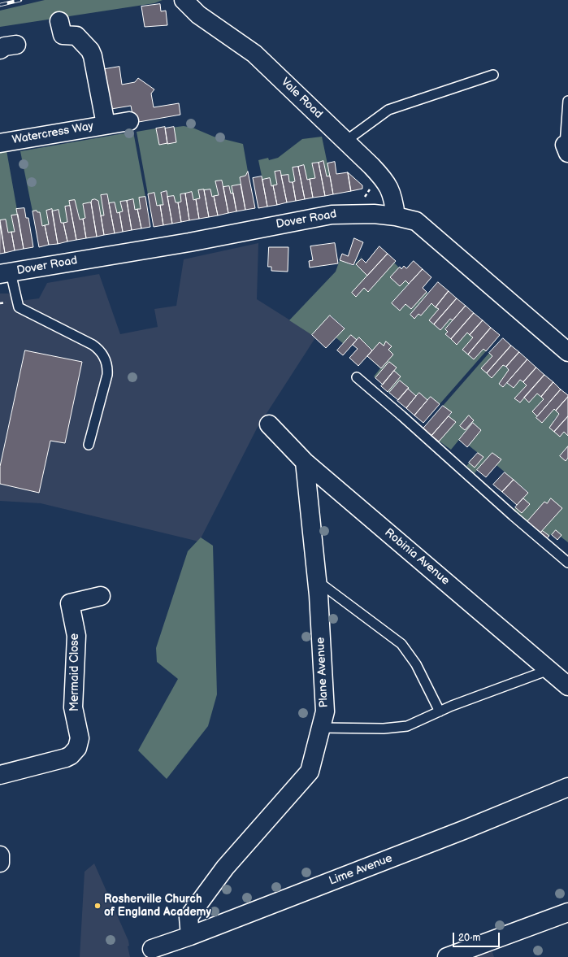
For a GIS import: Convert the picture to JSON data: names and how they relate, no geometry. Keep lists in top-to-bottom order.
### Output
{
  "streets": {
    "street": [
      "Vale Road",
      "Watercress Way",
      "Dover Road",
      "Robinia Avenue",
      "Mermaid Close",
      "Plane Avenue",
      "Lime Avenue"
    ]
  },
  "crossings": [
    ["Vale Road", "Dover Road"],
    ["Robinia Avenue", "Plane Avenue"],
    ["Plane Avenue", "Lime Avenue"]
  ],
  "places": ["Rosherville Church of England Academy"],
  "scale_bar": "20 m"
}
